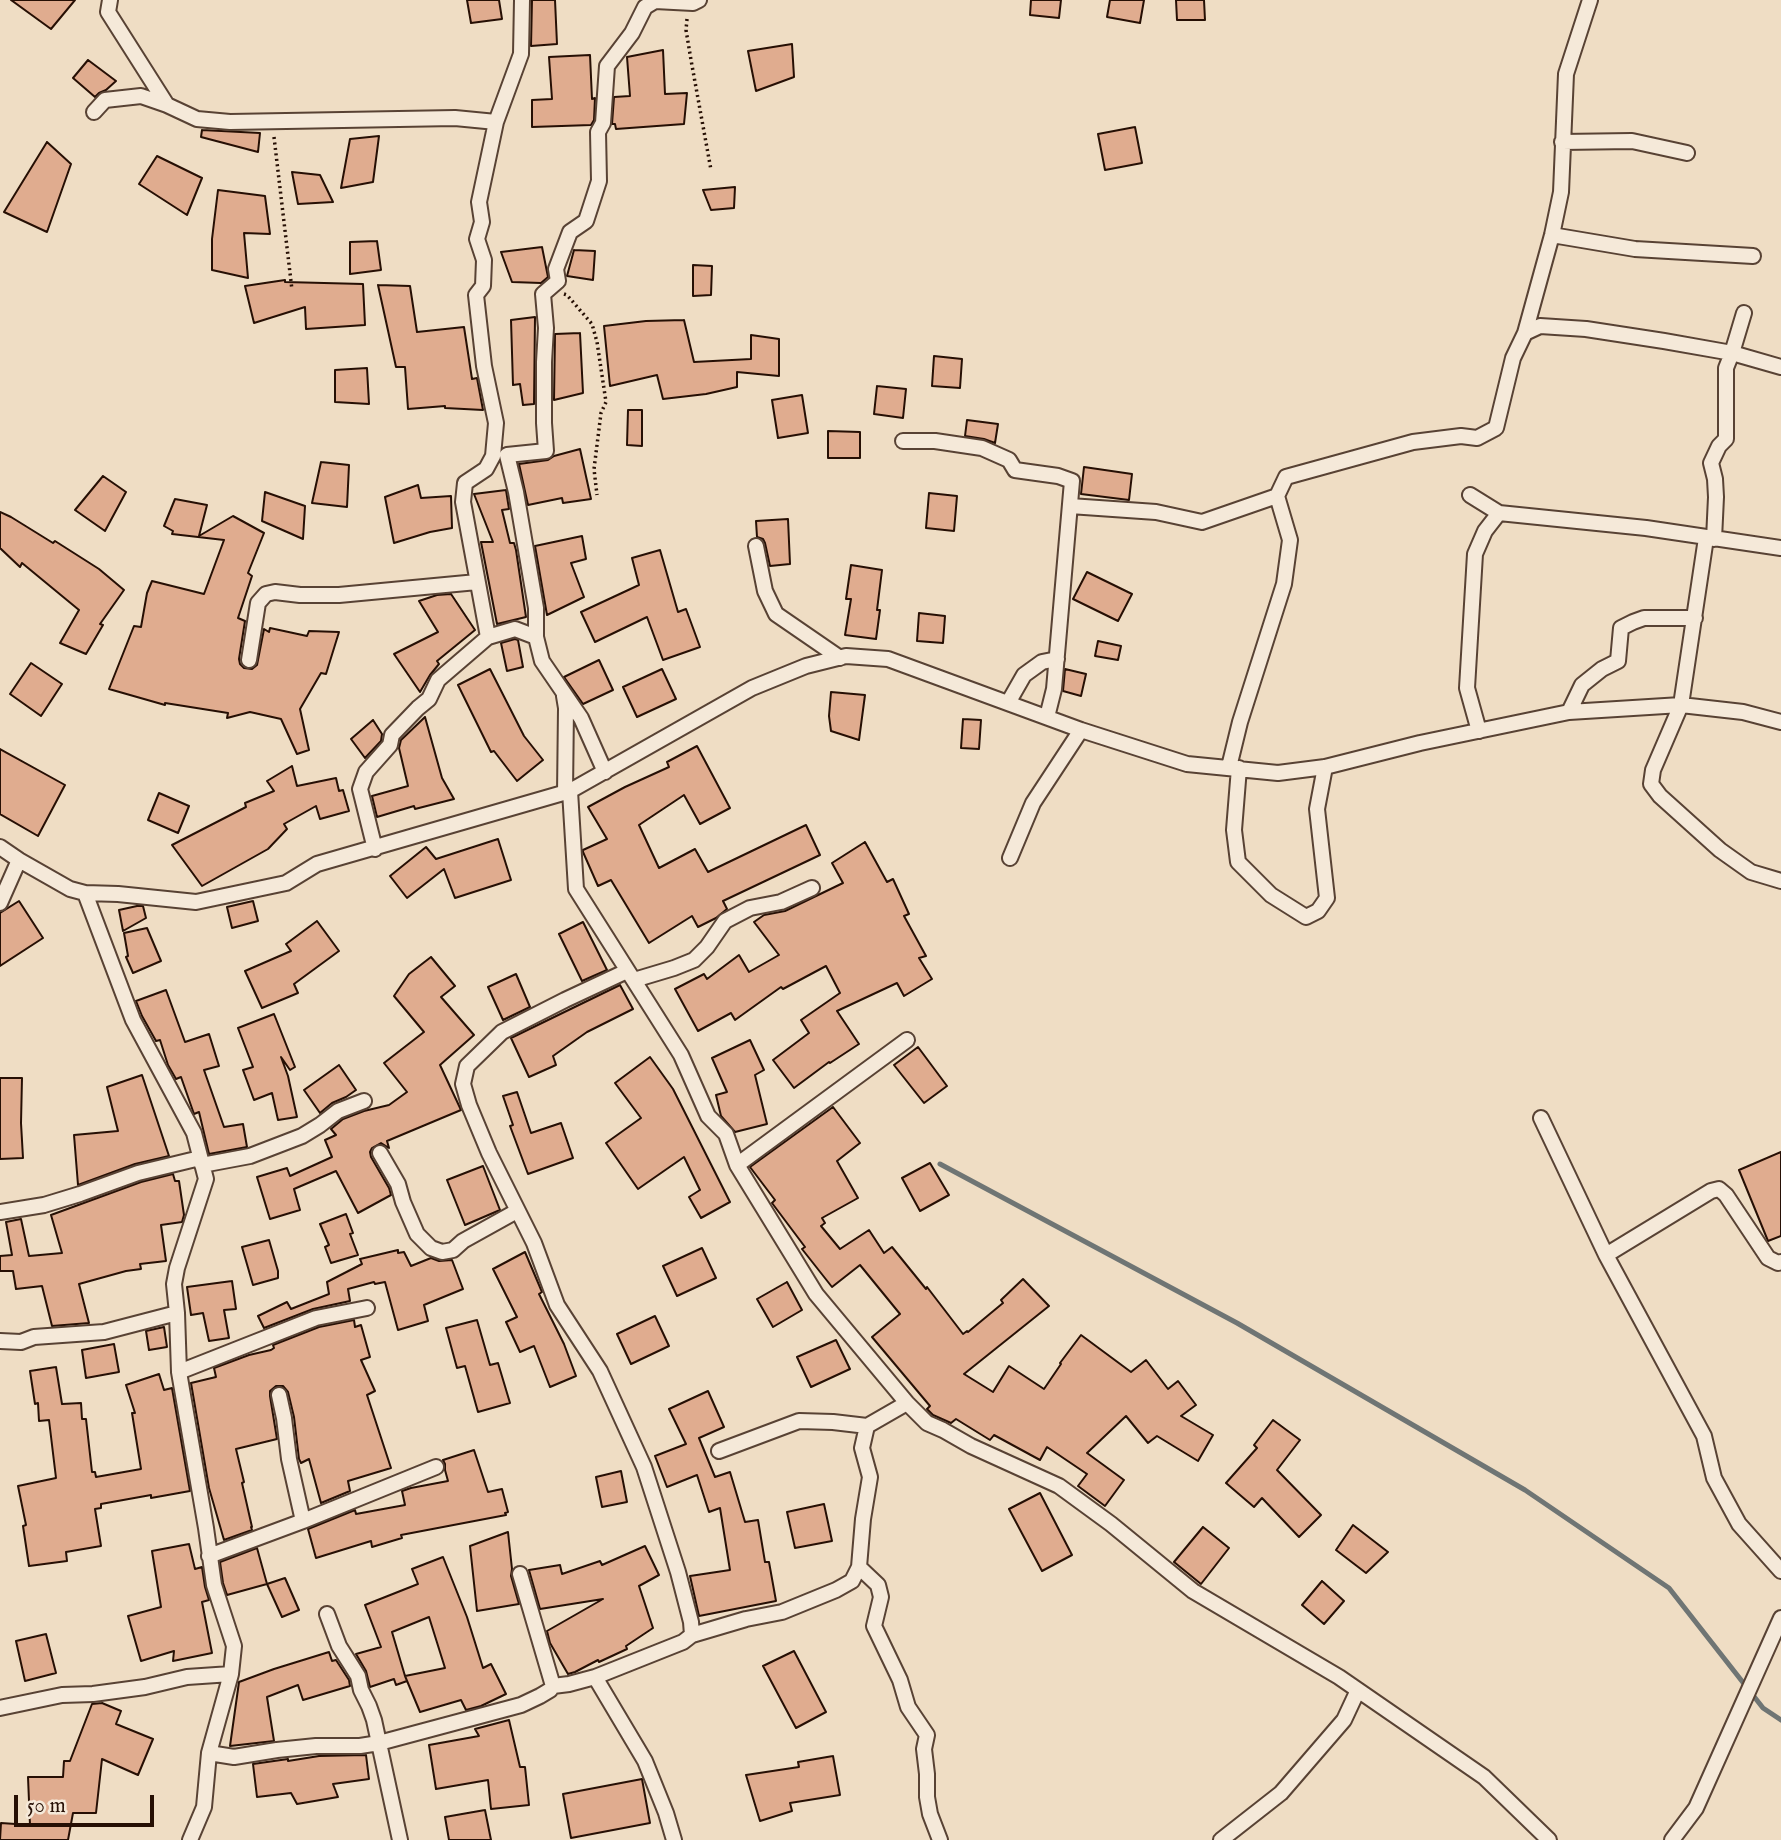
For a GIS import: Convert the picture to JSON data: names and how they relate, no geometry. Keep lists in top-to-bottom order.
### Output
{
  "scale_bar": "50 m"
}
